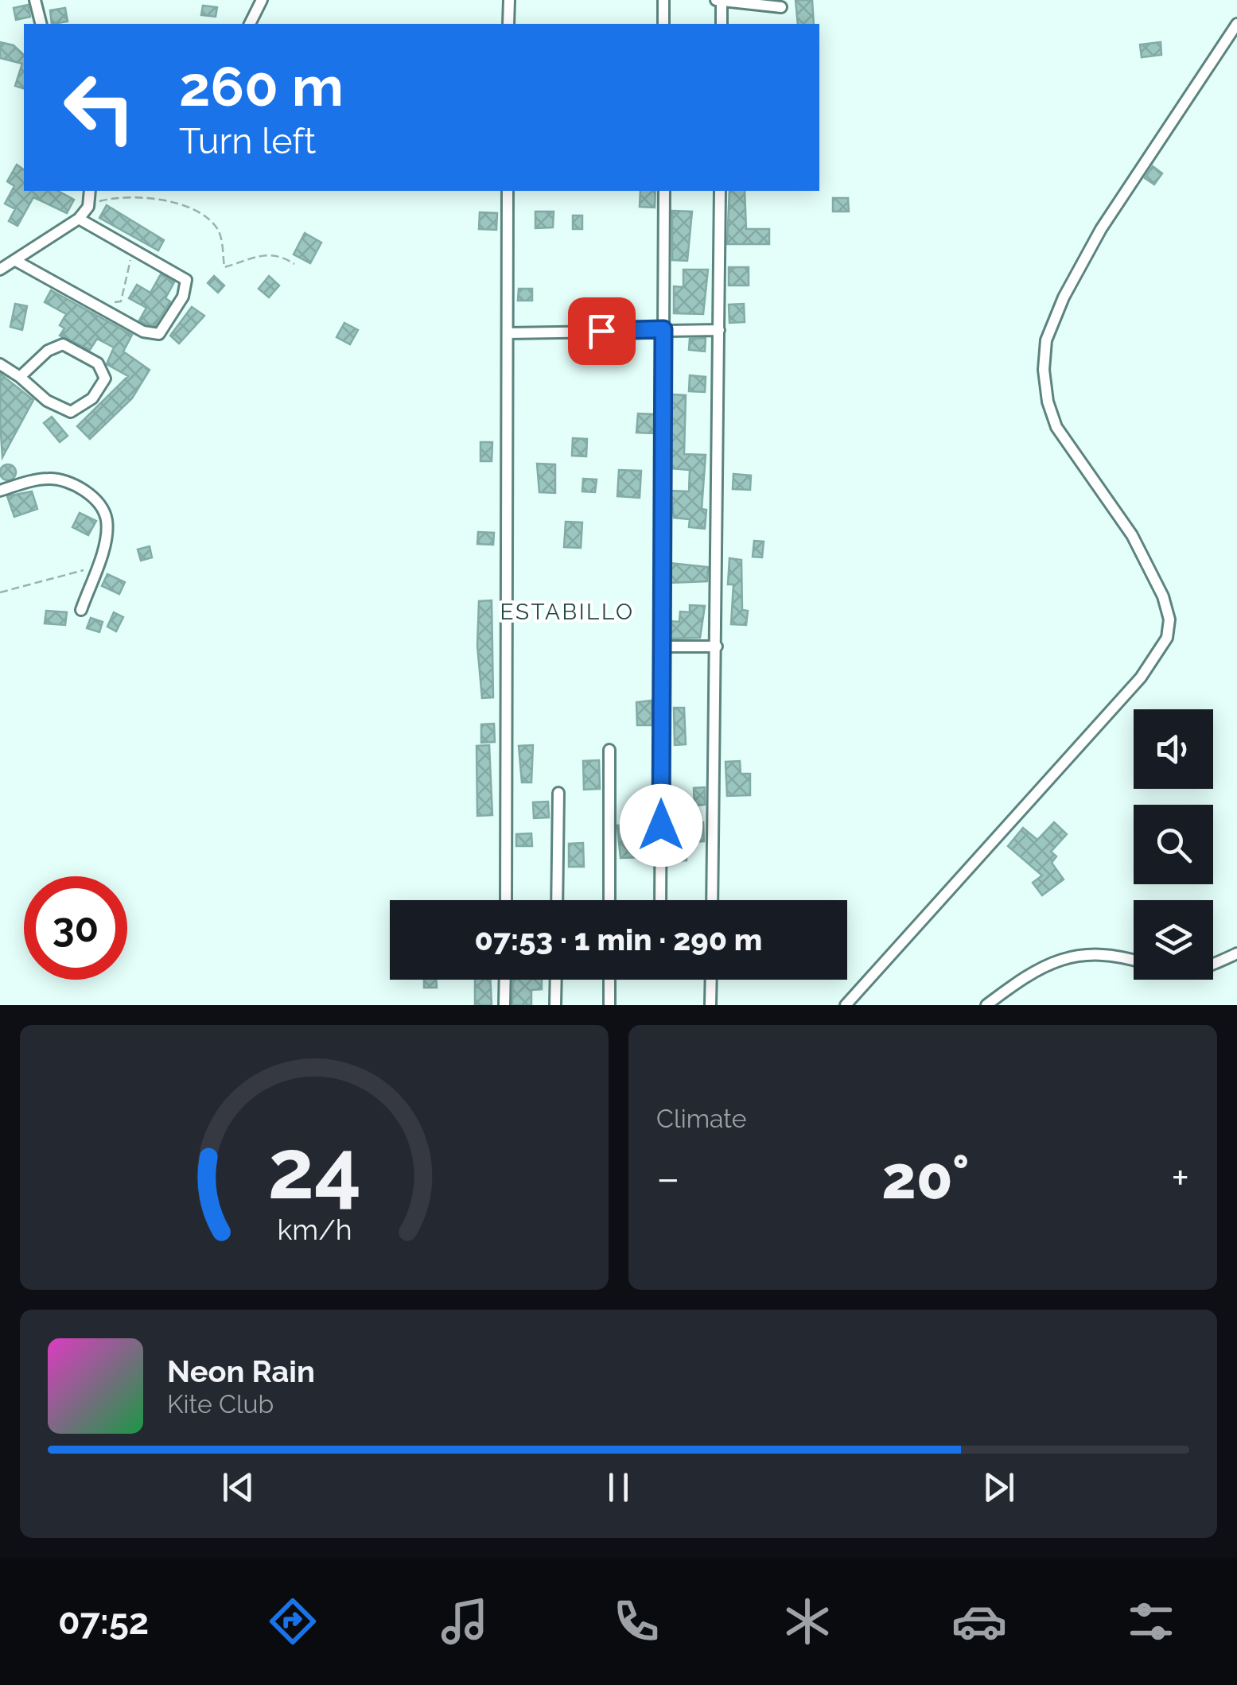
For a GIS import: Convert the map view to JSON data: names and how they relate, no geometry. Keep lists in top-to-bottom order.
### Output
{
  "districts": ["ESTABILLO"],
  "page": {
    "turn": ["260 m", "Turn left"],
    "limit": "30",
    "trip": "07:53 · 1 min · 290 m",
    "tile": "Climate",
    "heat": ["−", "20°", "+"],
    "song": ["Neon Rain", "Kite Club"],
    "tabs": "07:52",
    "gauge": ["24", "km/h"]
  }
}
